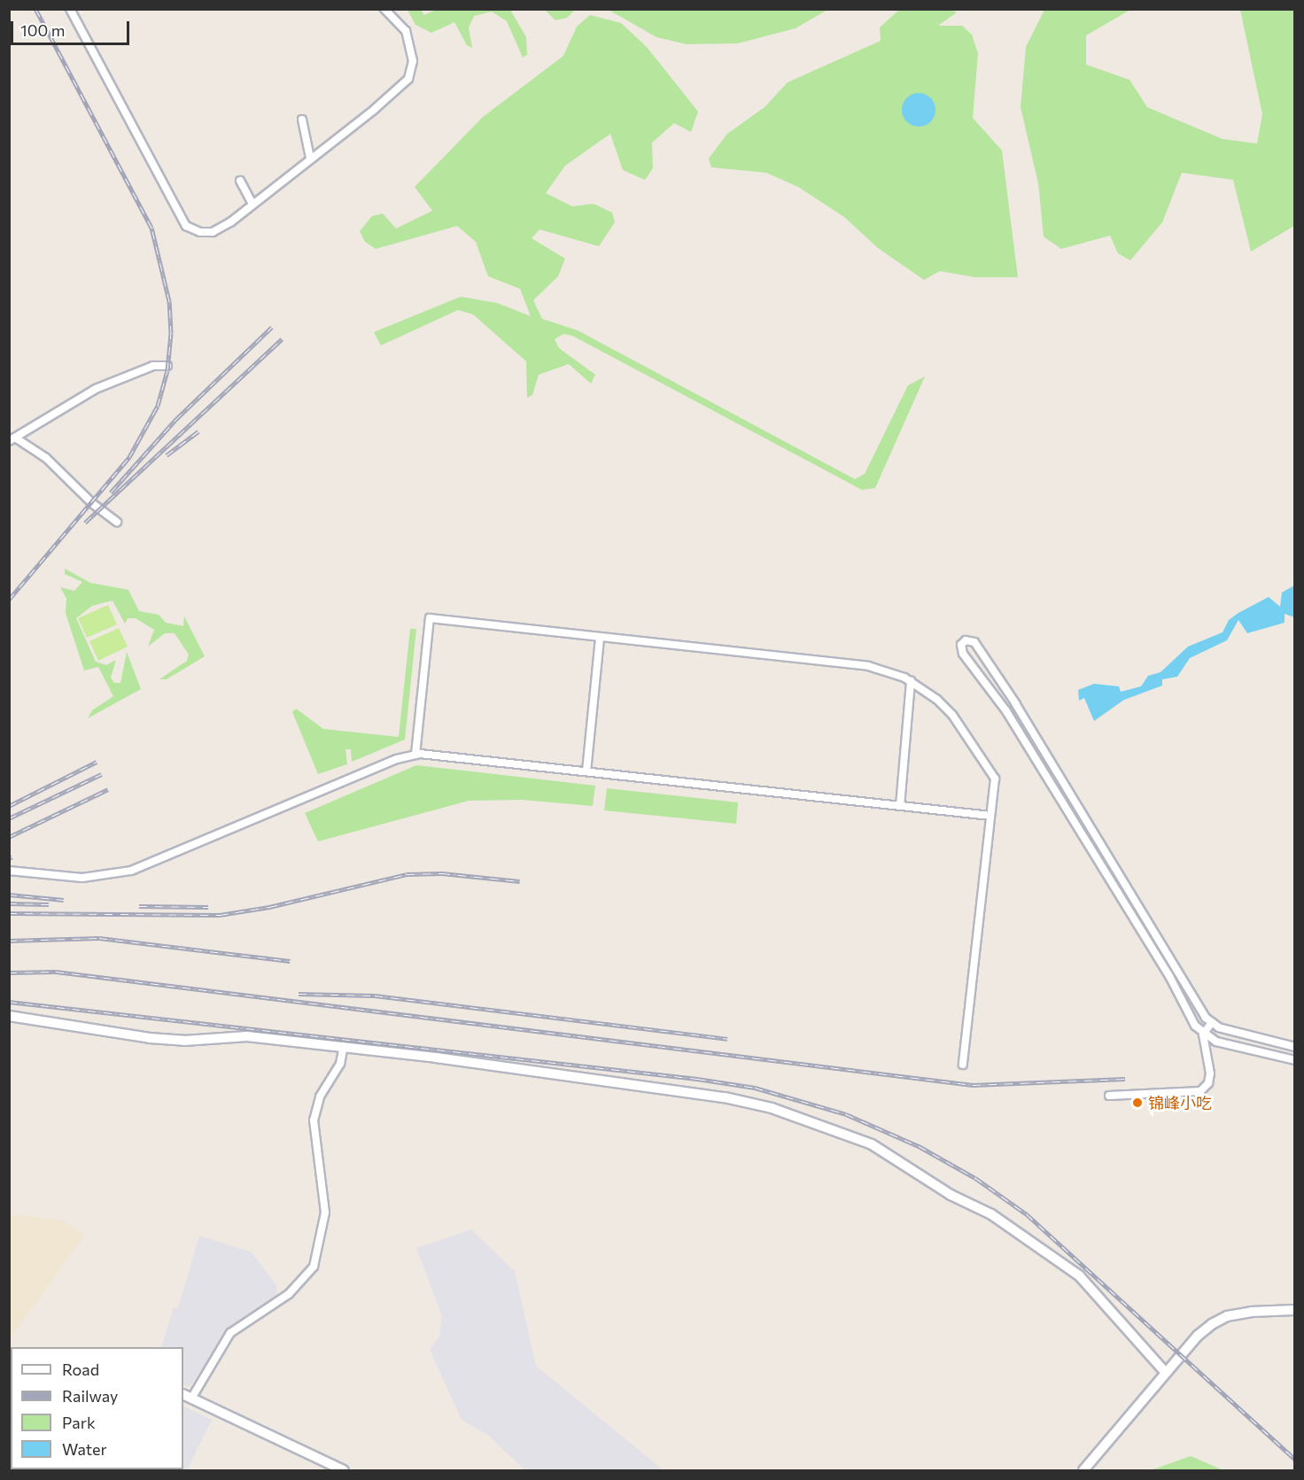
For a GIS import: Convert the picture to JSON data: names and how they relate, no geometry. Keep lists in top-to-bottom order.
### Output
{
  "places": ["锦峰小吃"],
  "legend": [
    "Road",
    "Railway",
    "Park",
    "Water"
  ],
  "scale_bar": "100 m"
}
